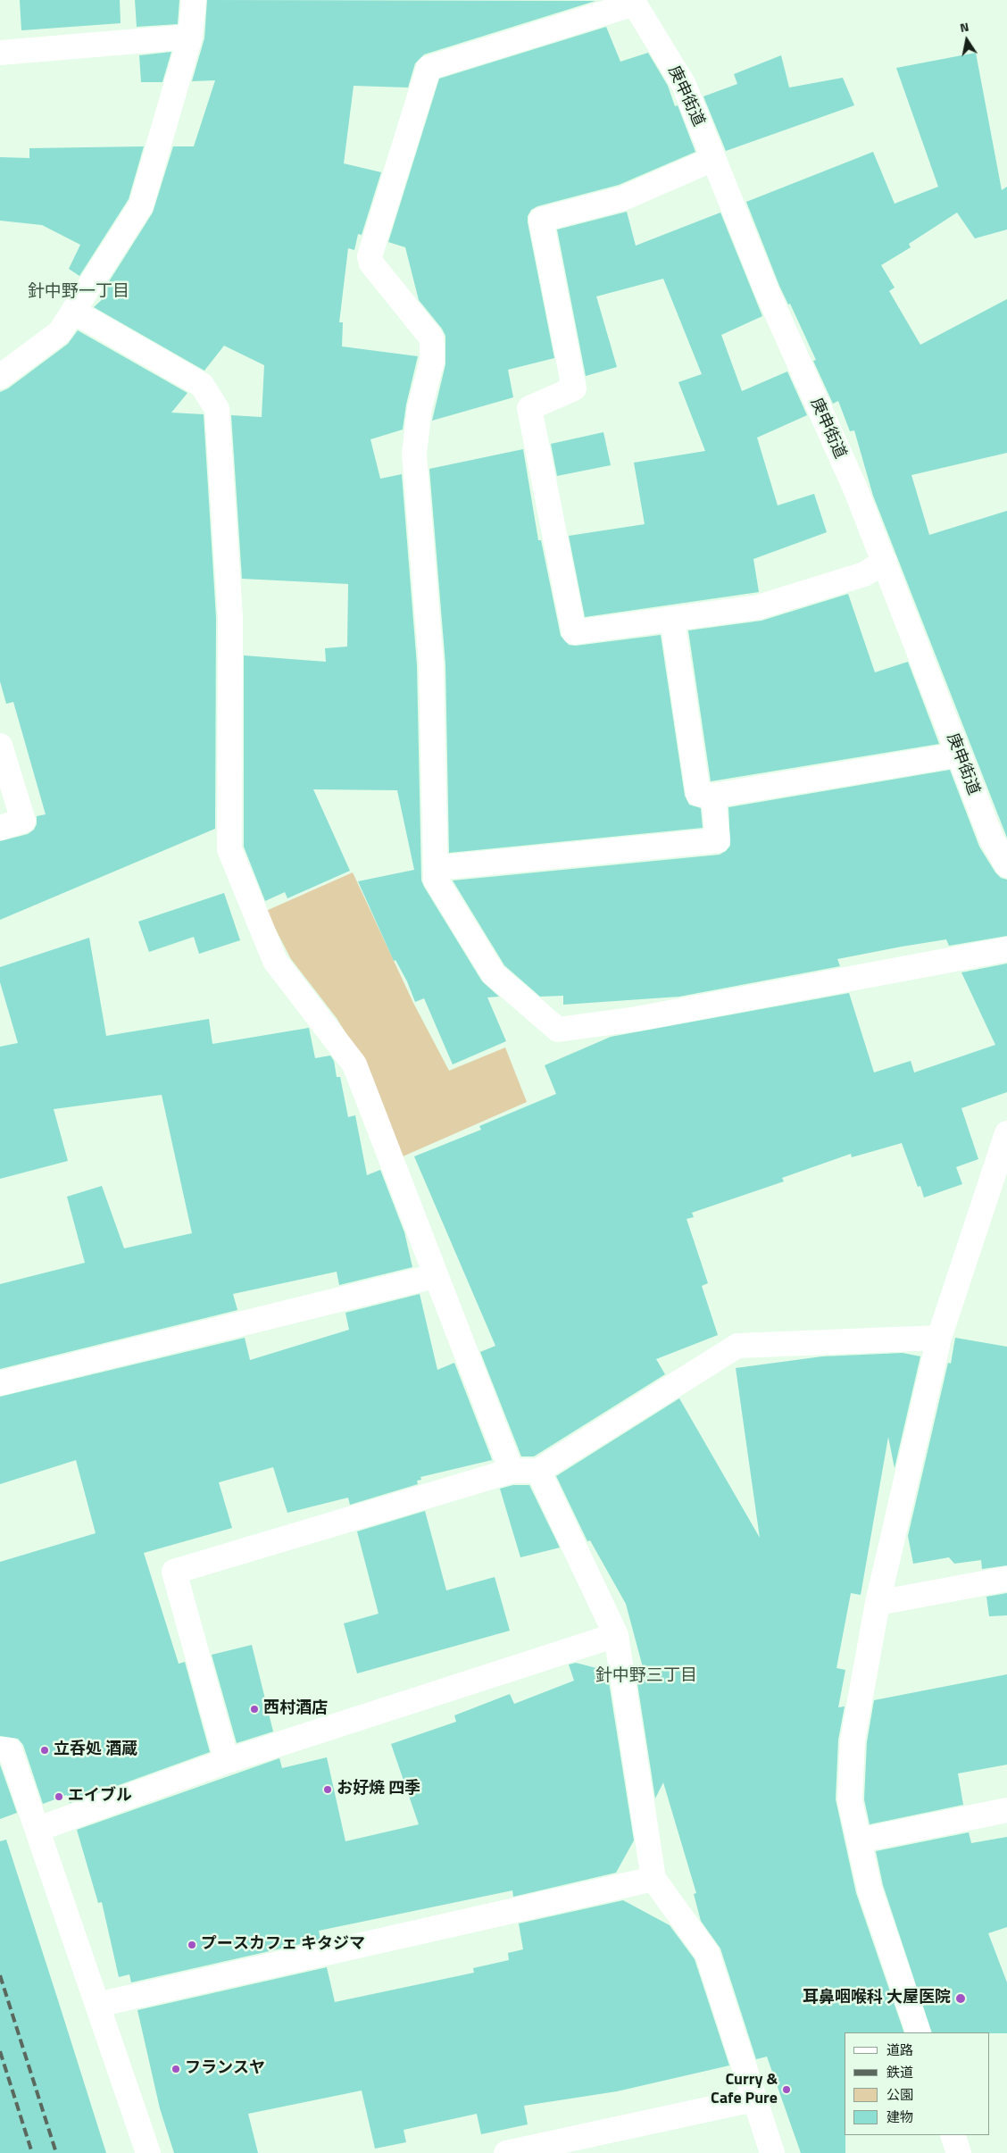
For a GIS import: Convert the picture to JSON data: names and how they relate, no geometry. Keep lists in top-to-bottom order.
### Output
{
  "streets": {
    "street": ["庚申街道"]
  },
  "districts": ["針中野一丁目", "針中野三丁目"],
  "places": [
    "西村酒店",
    "立呑処 酒蔵",
    "お好焼 四季",
    "エイブル",
    "プースカフェ キタジマ",
    "耳鼻咽喉科 大屋医院",
    "フランスヤ",
    "Curry & Cafe Pure"
  ],
  "legend": [
    "道路",
    "鉄道",
    "公園",
    "建物"
  ],
  "north": "top"
}
